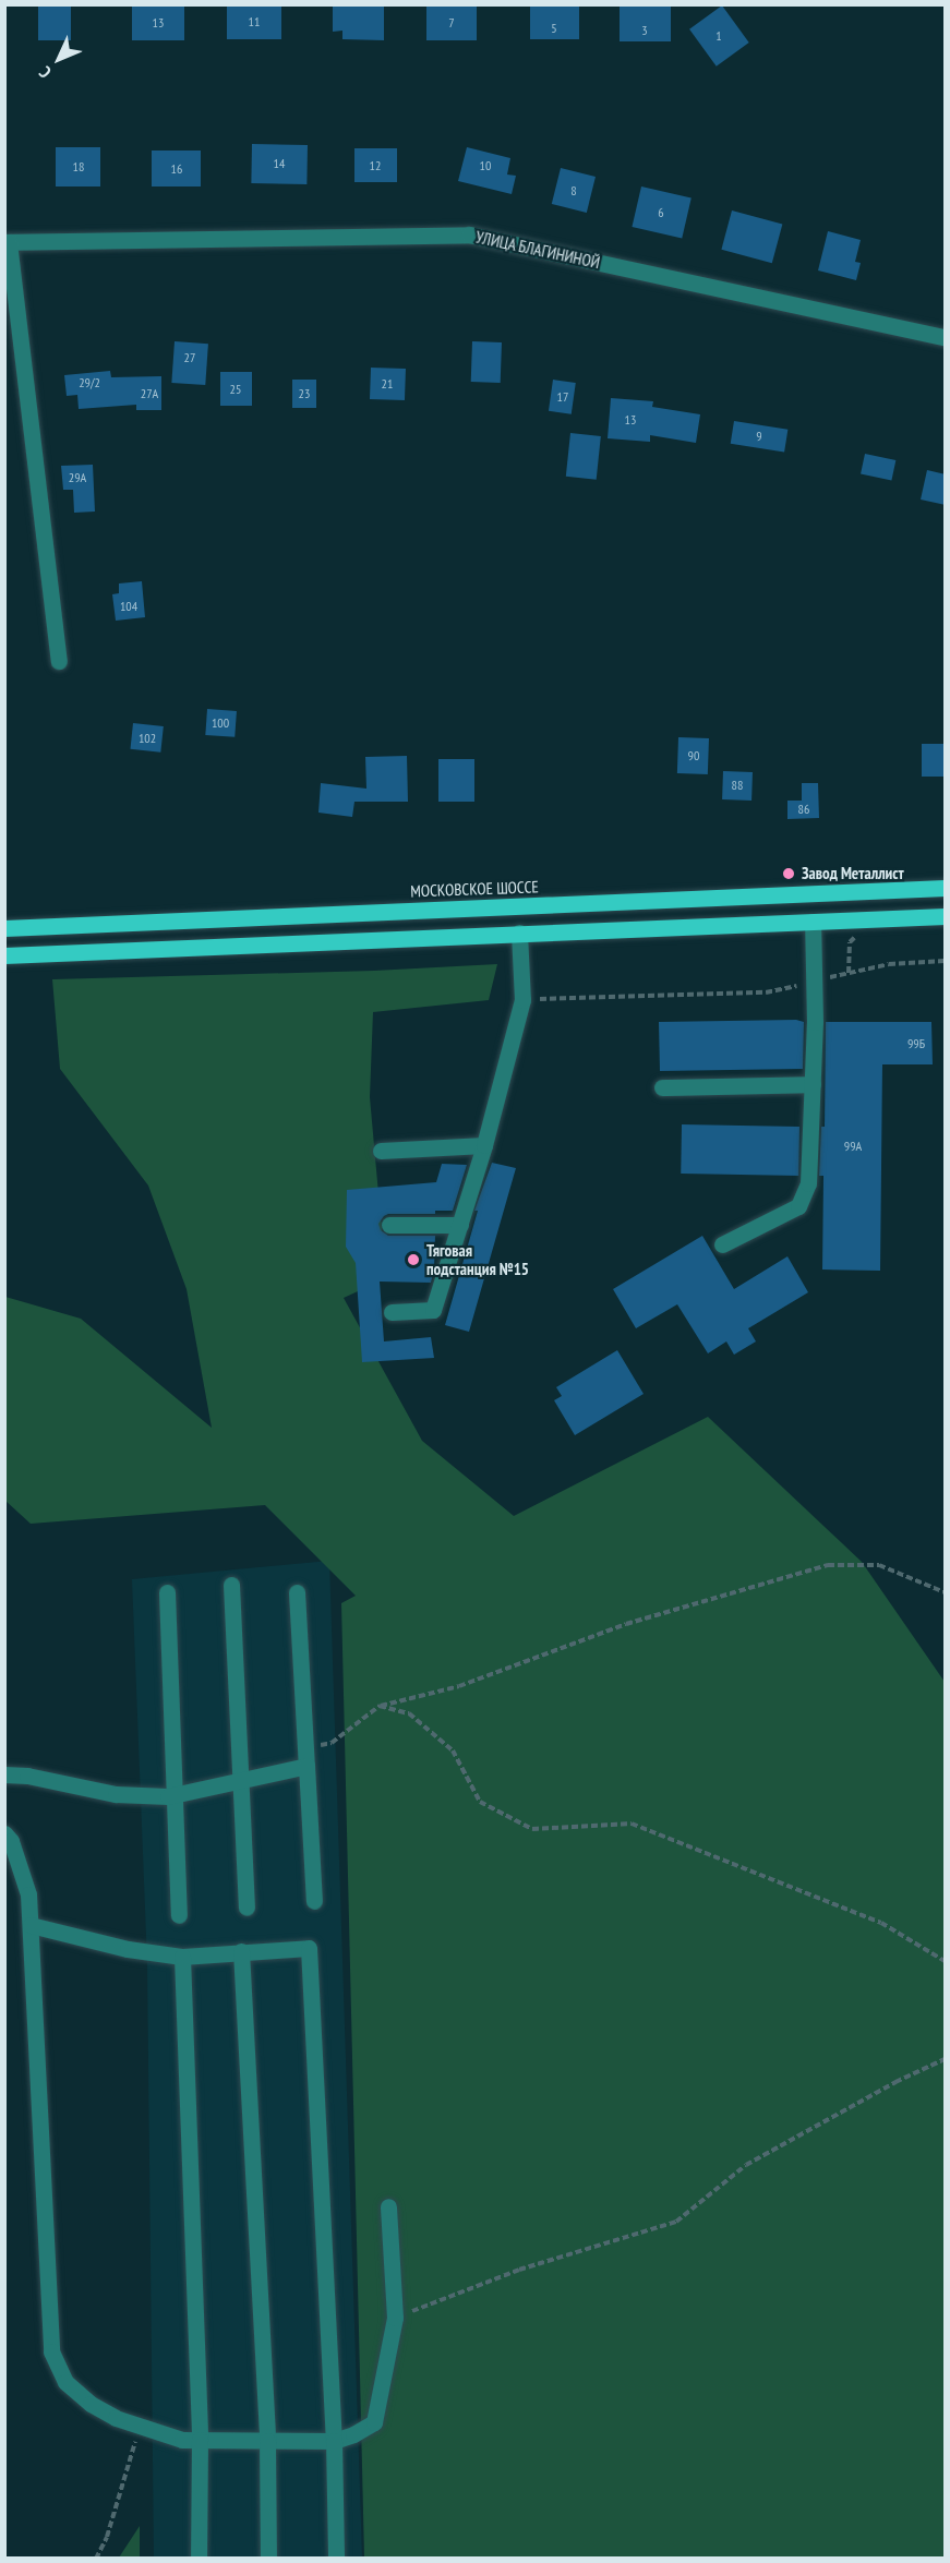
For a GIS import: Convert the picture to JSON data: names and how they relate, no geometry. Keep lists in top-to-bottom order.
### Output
{
  "streets": {
    "main road": ["МОСКОВСКОЕ ШОССЕ"],
    "street": ["УЛИЦА БЛАГИНИНОЙ"]
  },
  "places": ["Завод Металлист", "Тяговая подстанция №15"],
  "house_numbers": [
    "11",
    "13",
    "7",
    "5",
    "3",
    "1",
    "14",
    "12",
    "10",
    "18",
    "16",
    "8",
    "6",
    "27",
    "29/2",
    "21",
    "25",
    "27А",
    "23",
    "17",
    "13",
    "9",
    "29А",
    "104",
    "100",
    "102",
    "90",
    "88",
    "86",
    "99Б",
    "99А"
  ],
  "north": "bottom left"
}
